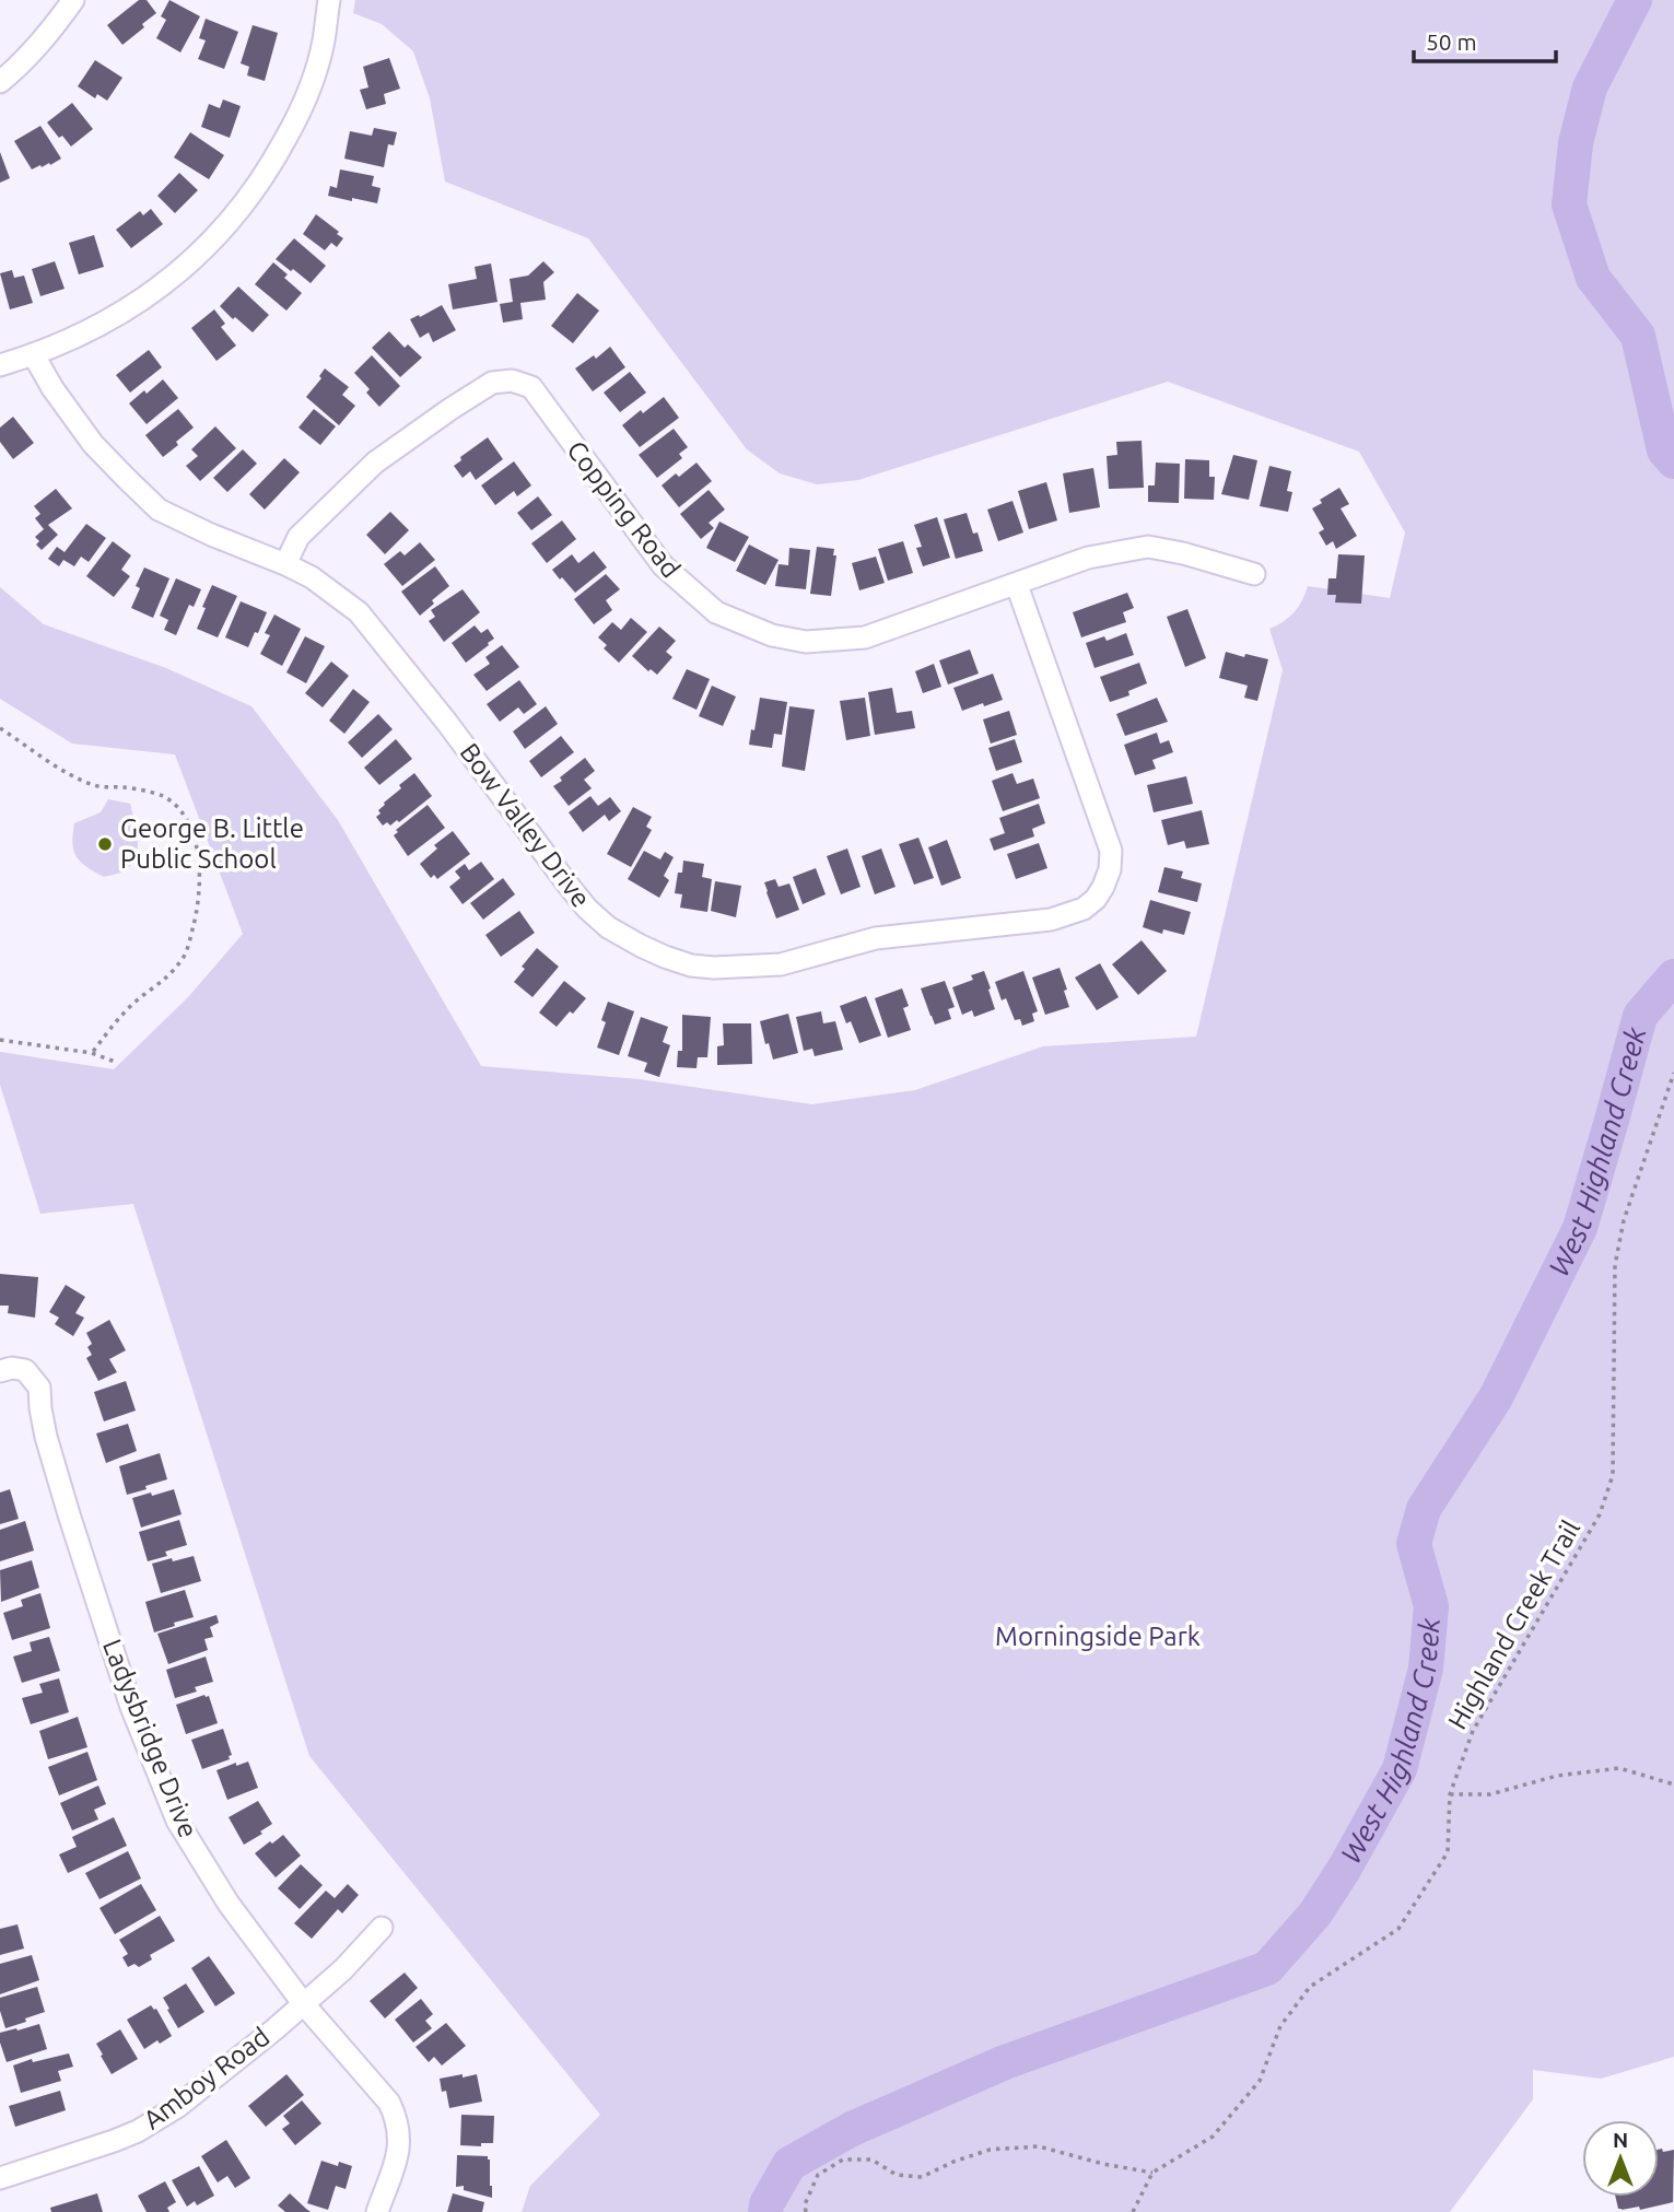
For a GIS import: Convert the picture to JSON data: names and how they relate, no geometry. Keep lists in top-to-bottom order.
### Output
{
  "streets": {
    "street": [
      "Copping Road",
      "Bow Valley Drive",
      "Ladysbridge Drive",
      "Amboy Road"
    ],
    "path": ["Highland Creek Trail"]
  },
  "crossings": [
    ["Copping Road", "Bow Valley Drive"],
    ["Ladysbridge Drive", "Amboy Road"]
  ],
  "water": ["West Highland Creek"],
  "parks": ["Morningside Park"],
  "places": ["George B. Little Public School"],
  "scale_bar": "50 m",
  "north": "top"
}
